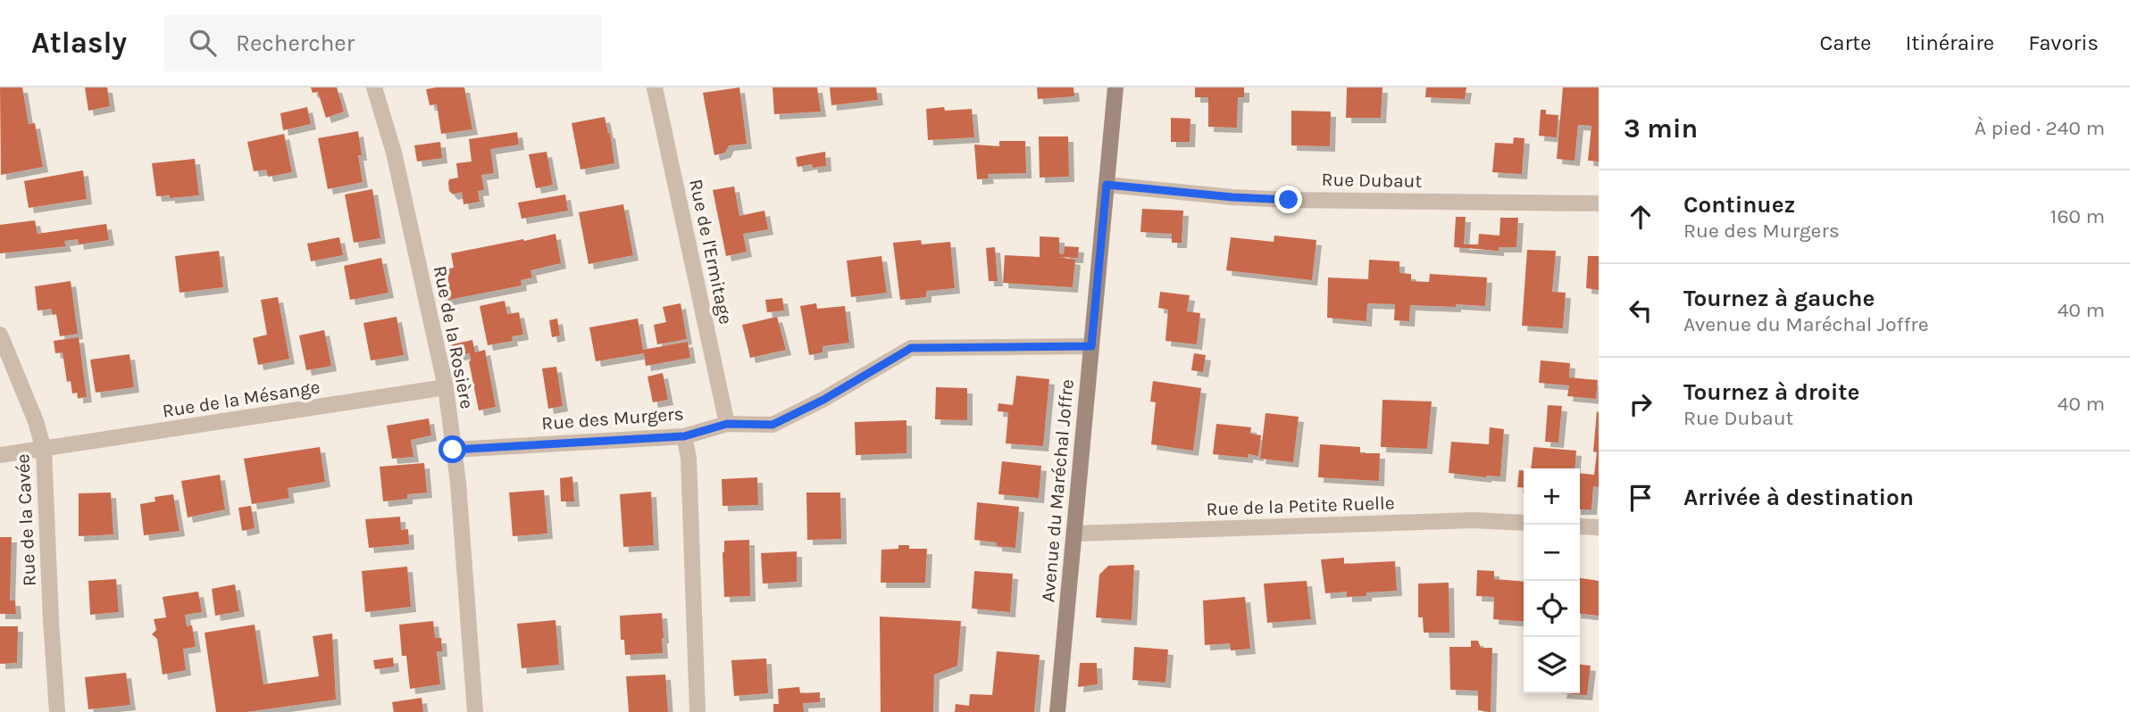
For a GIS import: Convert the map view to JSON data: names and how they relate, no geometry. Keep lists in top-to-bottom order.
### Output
{
  "streets": {
    "street": [
      "Rue Dubaut",
      "Rue de l'Ermitage",
      "Rue de la Rosière",
      "Rue de la Mésange",
      "Rue des Murgers",
      "Avenue du Maréchal Joffre",
      "Rue de la Petite Ruelle",
      "Rue de la Cavée"
    ]
  },
  "crossings": [
    ["Rue Dubaut", "Avenue du Maréchal Joffre"],
    ["Rue de l'Ermitage", "Rue des Murgers"],
    ["Rue de la Rosière", "Rue de la Mésange"],
    ["Rue de la Rosière", "Rue des Murgers"],
    ["Rue de la Mésange", "Rue de la Cavée"],
    ["Rue des Murgers", "Avenue du Maréchal Joffre"],
    ["Avenue du Maréchal Joffre", "Rue de la Petite Ruelle"]
  ],
  "page": {
    "header": "Atlasly",
    "search": "Rechercher",
    "nav": ["Carte", "Itinéraire", "Favoris"],
    "heading": ["3 min", "À pied · 240 m"],
    "list": [
      ["Continuez", "Rue des Murgers", "160 m"],
      ["Tournez à gauche", "Avenue du Maréchal Joffre", "40 m"],
      ["Tournez à droite", "Rue Dubaut", "40 m"],
      "Arrivée à destination"
    ],
    "map_buttons": ["+", "−"]
  }
}
